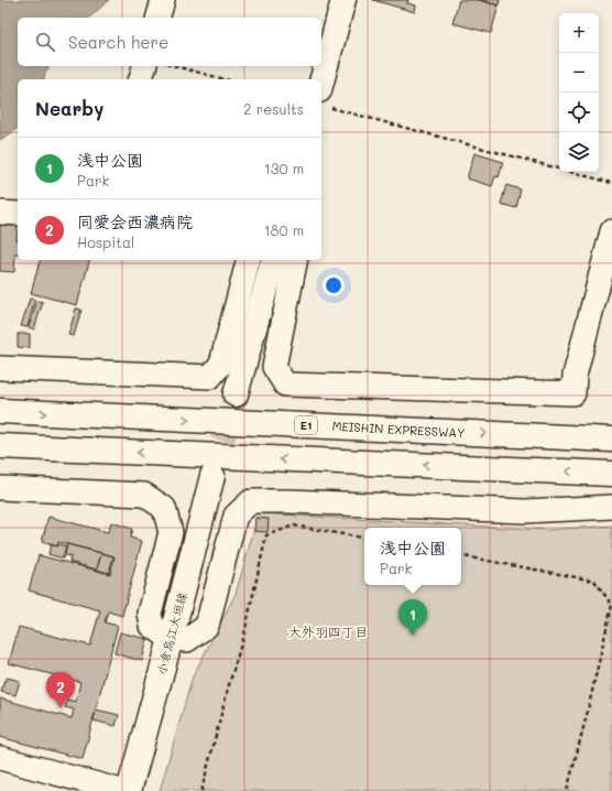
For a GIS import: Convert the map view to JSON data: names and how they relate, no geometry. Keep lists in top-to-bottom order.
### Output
{
  "streets": {
    "main road": ["E1", "MEISHIN EXPRESSWAY", "小倉烏江大垣線"]
  },
  "districts": ["大外羽四丁目"],
  "page": {
    "map_buttons": ["+", "−"],
    "search": "Search here",
    "heading": ["Nearby", "2 results"],
    "list": [
      {
        "mark": "1",
        "name": "浅中公園",
        "note": "Park",
        "value": "130 m"
      },
      {
        "mark": "2",
        "name": "同愛会西濃病院",
        "note": "Hospital",
        "value": "180 m"
      }
    ],
    "popup": ["浅中公園", "Park"],
    "pins": ["1", "2"]
  }
}
